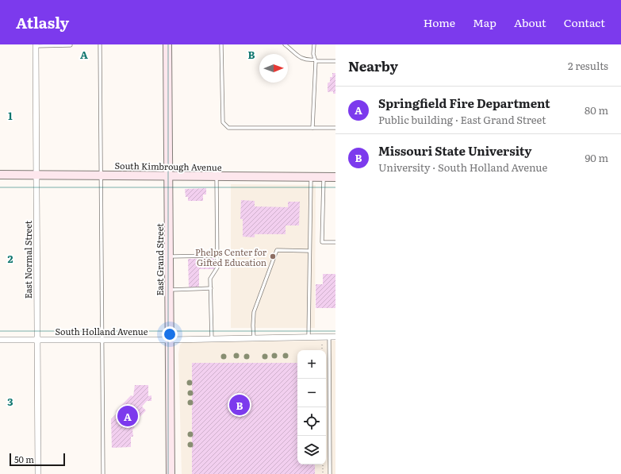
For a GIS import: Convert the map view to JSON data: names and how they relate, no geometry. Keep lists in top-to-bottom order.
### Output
{
  "streets": {
    "main road": ["South Kimbrough Avenue", "East Grand Street"],
    "street": ["East Normal Street", "South Holland Avenue"]
  },
  "crossings": [
    ["South Kimbrough Avenue", "East Normal Street"],
    ["South Kimbrough Avenue", "East Grand Street"],
    ["East Normal Street", "South Holland Avenue"],
    ["East Grand Street", "South Holland Avenue"]
  ],
  "places": ["Phelps Center for Gifted Education"],
  "scale_bar": "50 m",
  "north": "right",
  "page": {
    "header": "Atlasly",
    "nav": [
      "Home",
      "Map",
      "About",
      "Contact"
    ],
    "heading": ["Nearby", "2 results"],
    "list": [
      {
        "mark": "A",
        "name": "Springfield Fire Department",
        "note": "Public building · East Grand Street",
        "value": "80 m"
      },
      {
        "mark": "B",
        "name": "Missouri State University",
        "note": "University · South Holland Avenue",
        "value": "90 m"
      }
    ],
    "map_buttons": ["+", "−"],
    "pins": ["B", "A"],
    "scale": "50 m"
  },
  "grid": {
    "columns": ["A", "B"],
    "rows": ["1", "2", "3"]
  }
}
